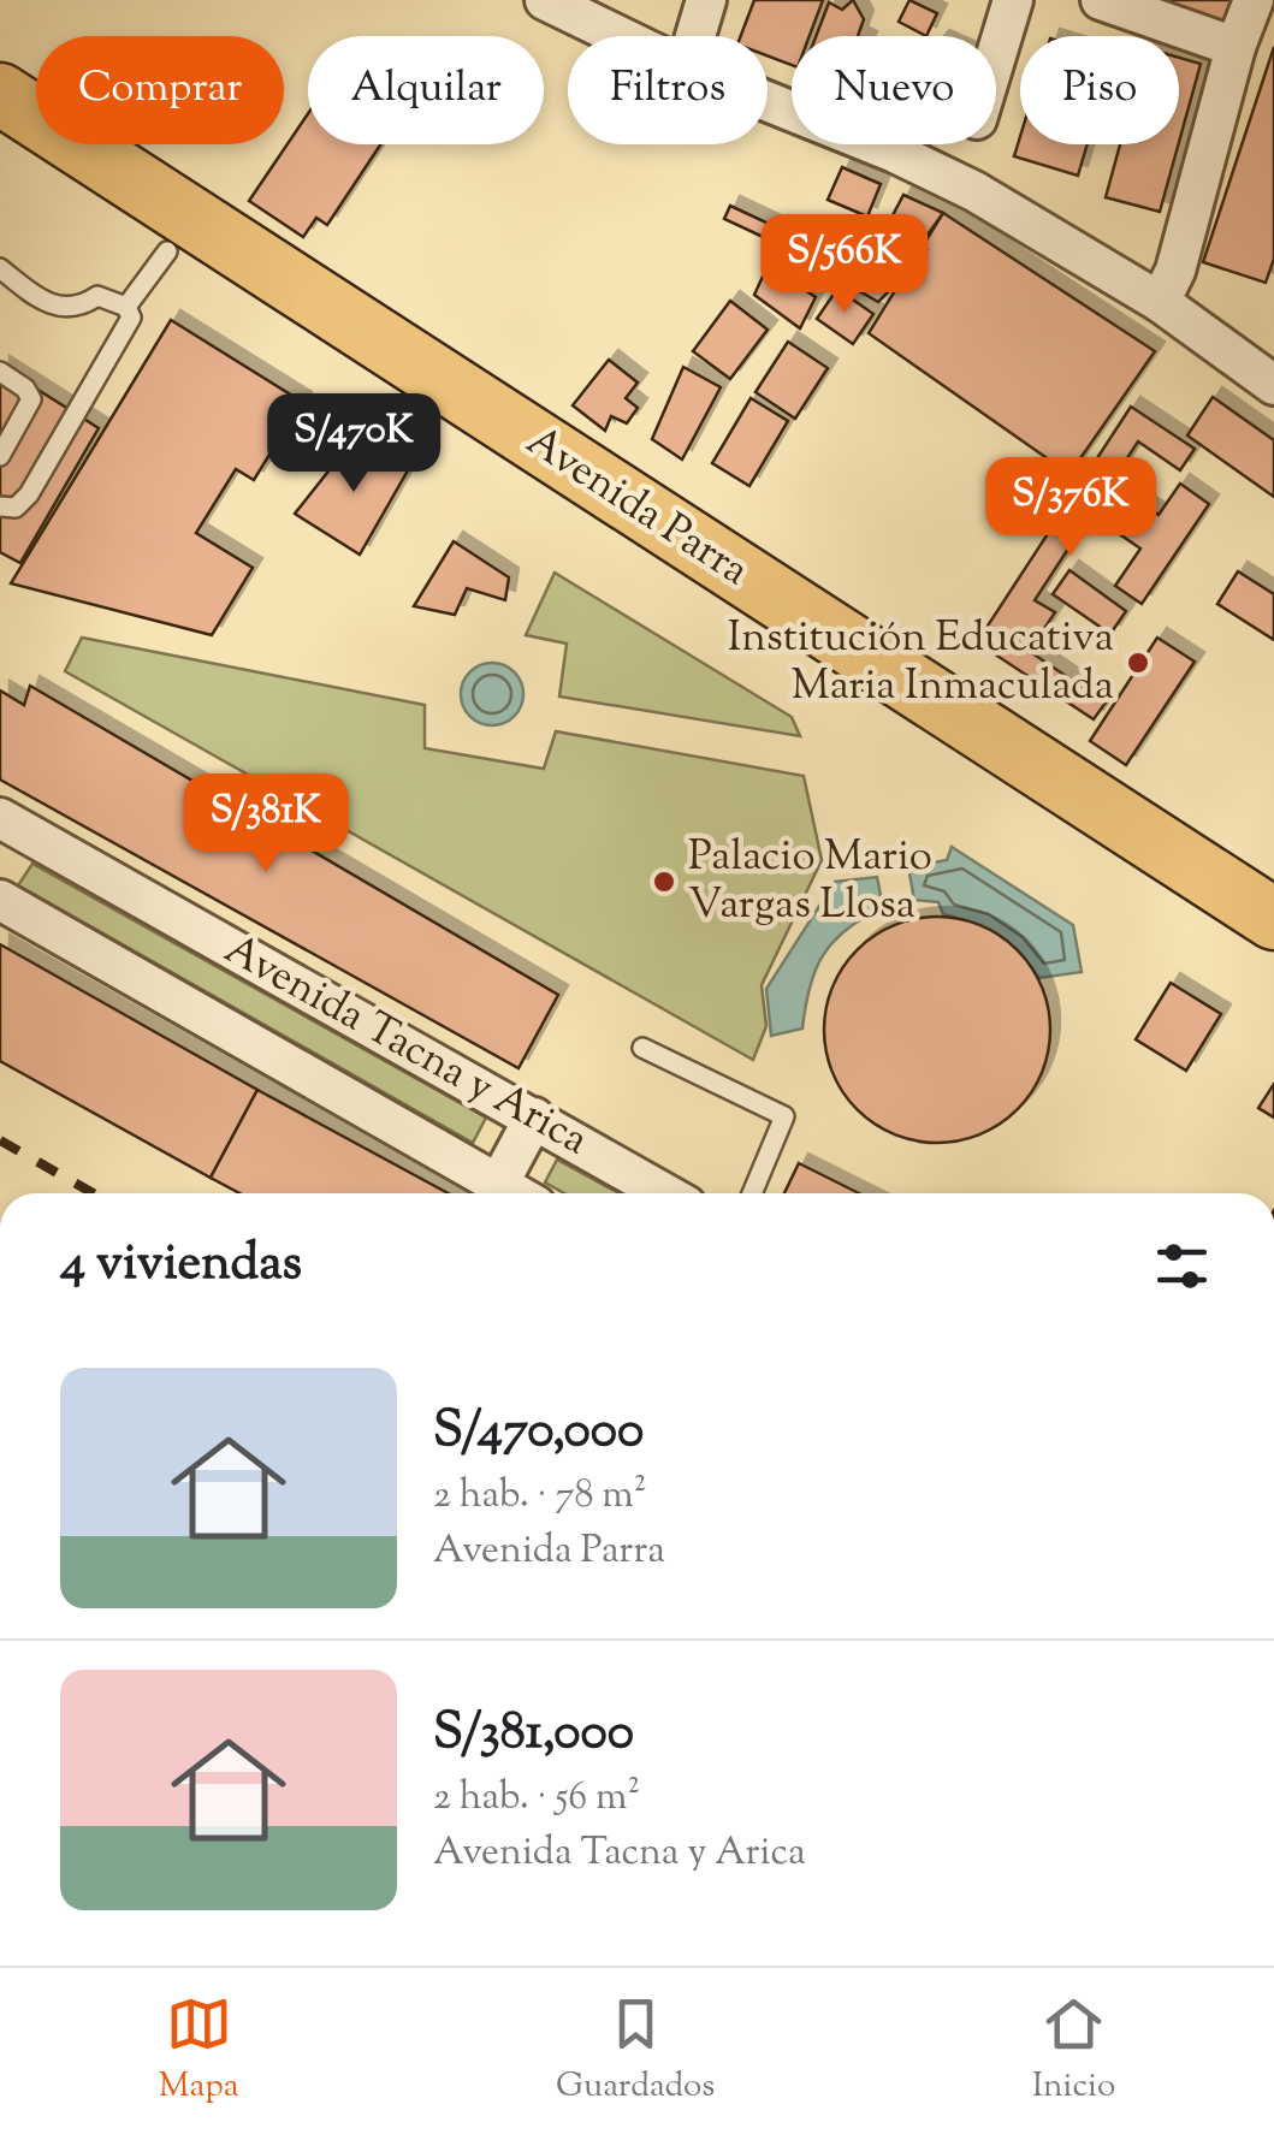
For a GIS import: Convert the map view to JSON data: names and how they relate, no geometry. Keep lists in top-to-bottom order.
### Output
{
  "streets": {
    "main road": ["Avenida Parra"],
    "street": ["Avenida Tacna y Arica"]
  },
  "places": ["Institución Educativa Maria Inmaculada", "Palacio Mario Vargas Llosa"],
  "page": {
    "chip": [
      "Comprar",
      "Alquilar",
      "Filtros",
      "Nuevo",
      "Piso"
    ],
    "price": [
      "S/566K",
      "S/470K",
      "S/376K",
      "S/381K"
    ],
    "heading": "4 viviendas",
    "list": [
      {
        "name": "S/470,000",
        "note": "2 hab. · 78 m² · Avenida Parra"
      },
      {
        "name": "S/381,000",
        "note": "2 hab. · 56 m² · Avenida Tacna y Arica"
      }
    ],
    "tabs": ["Mapa", "Guardados", "Inicio"]
  }
}
